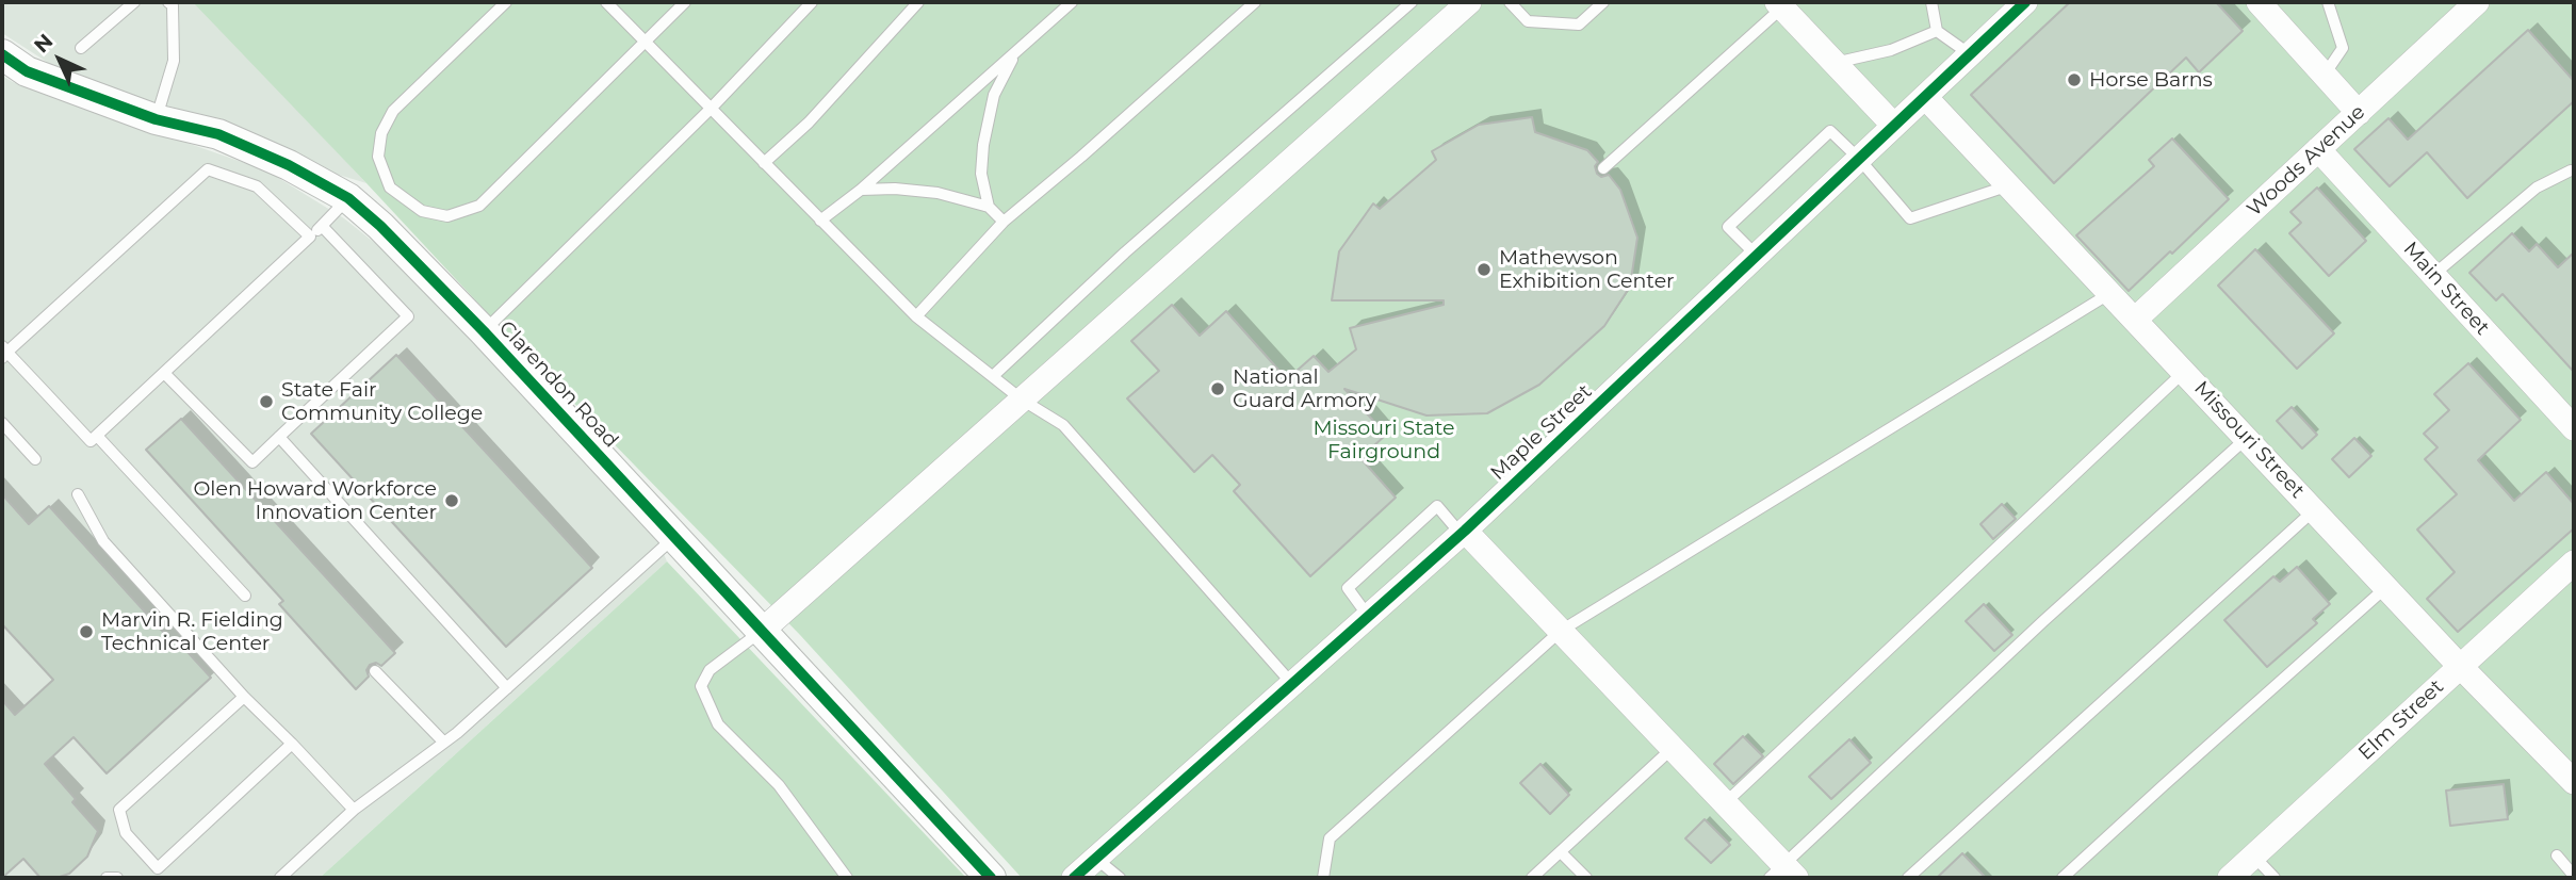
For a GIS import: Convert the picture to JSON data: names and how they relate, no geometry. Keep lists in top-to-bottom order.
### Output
{
  "streets": {
    "street": [
      "Woods Avenue",
      "Main Street",
      "Clarendon Road",
      "Maple Street",
      "Missouri Street",
      "Elm Street"
    ]
  },
  "crossings": [
    ["Woods Avenue", "Main Street"],
    ["Woods Avenue", "Missouri Street"],
    ["Maple Street", "Missouri Street"],
    ["Missouri Street", "Elm Street"]
  ],
  "parks": ["Missouri State Fairground"],
  "places": [
    "Horse Barns",
    "Mathewson Exhibition Center",
    "National Guard Armory",
    "State Fair Community College",
    "Olen Howard Workforce Innovation Center",
    "Marvin R. Fielding Technical Center"
  ],
  "north": "top left"
}
